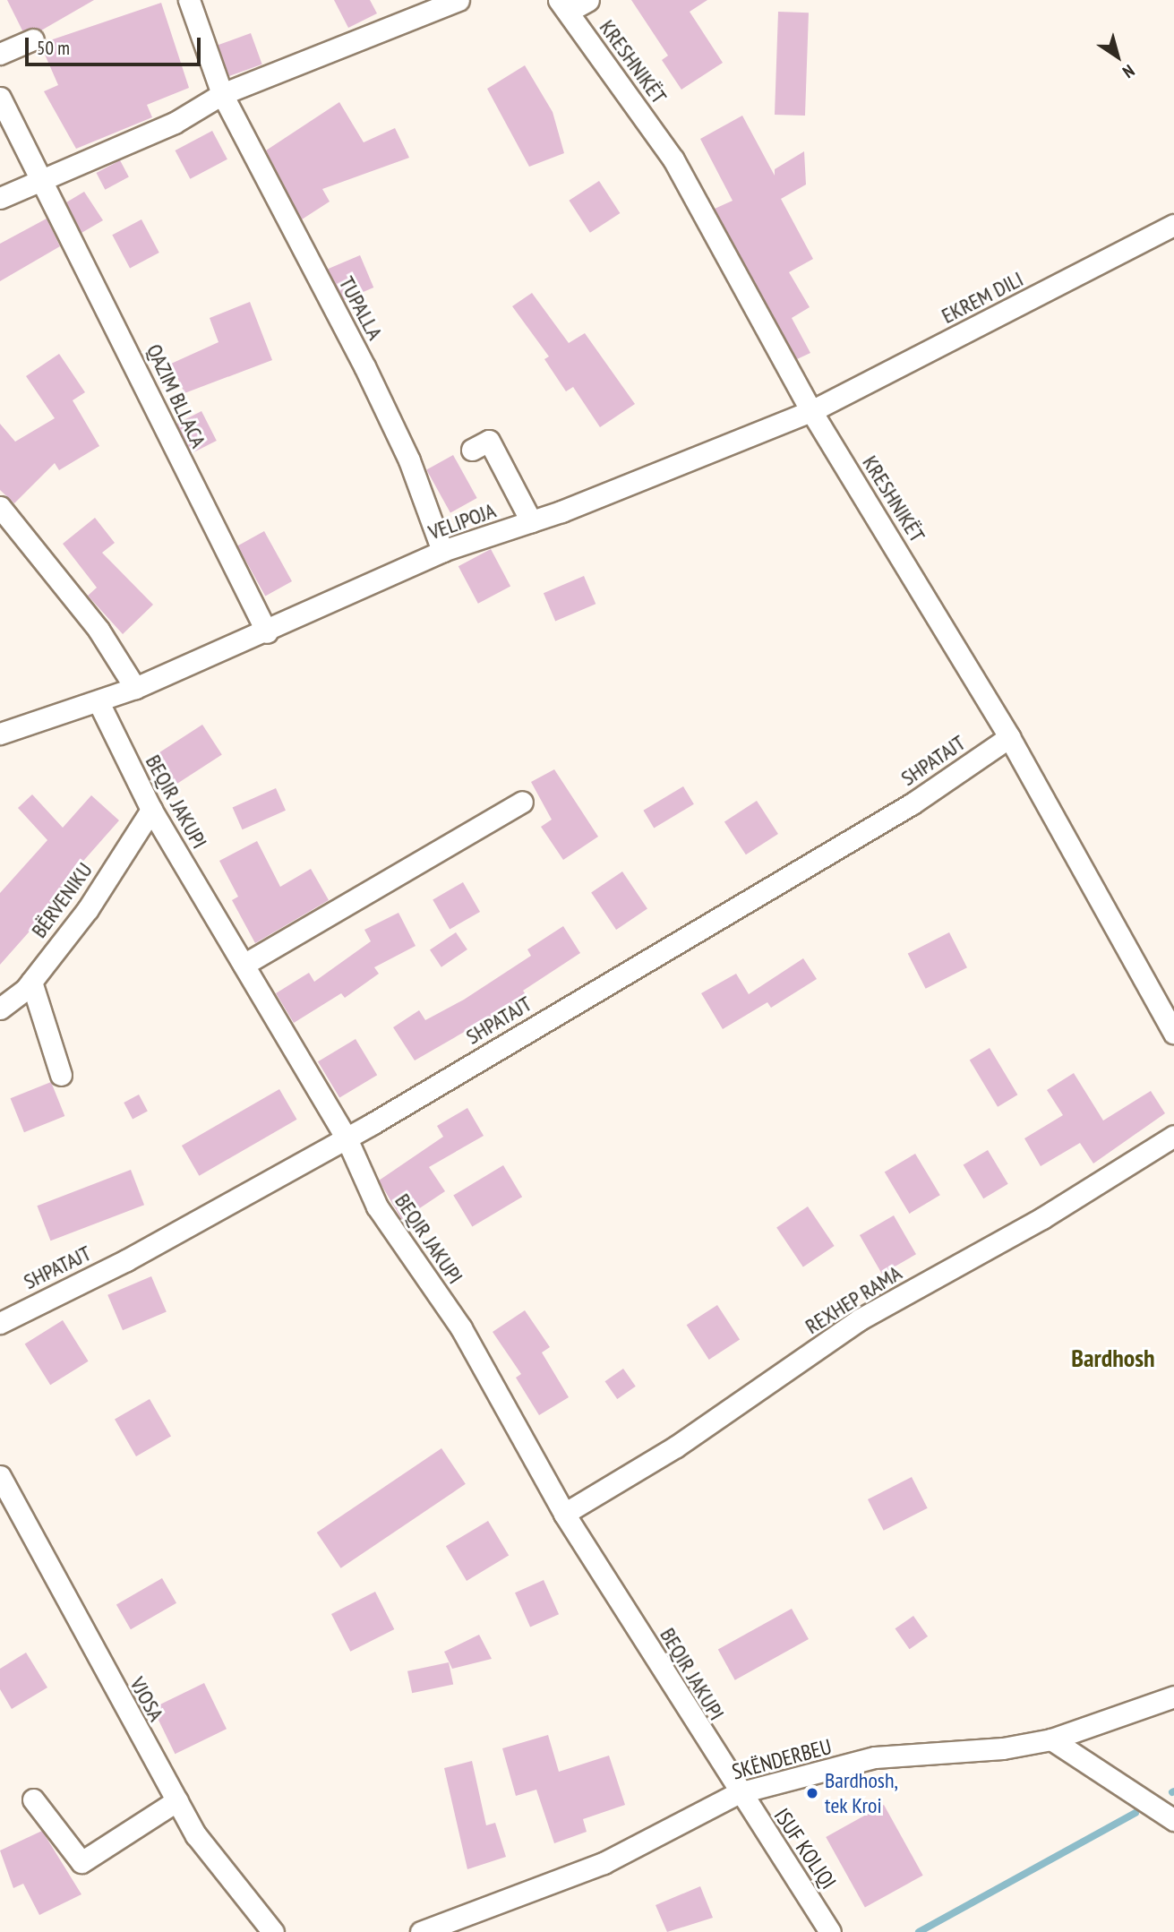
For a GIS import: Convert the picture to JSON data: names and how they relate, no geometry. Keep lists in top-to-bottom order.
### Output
{
  "streets": {
    "street": [
      "KRESHNIKËT",
      "EKREM DILI",
      "TUPALLA",
      "QAZIM BLLACA",
      "VELIPOJA",
      "SHPATAJT",
      "BEQIR JAKUPI",
      "BËRVENIKU",
      "REXHEP RAMA",
      "VJOSA",
      "SKËNDERBEU",
      "ISUF KOLIQI"
    ]
  },
  "crossings": [
    ["KRESHNIKËT", "EKREM DILI"],
    ["KRESHNIKËT", "VELIPOJA"],
    ["KRESHNIKËT", "SHPATAJT"],
    ["EKREM DILI", "VELIPOJA"],
    ["TUPALLA", "VELIPOJA"],
    ["QAZIM BLLACA", "VELIPOJA"],
    ["VELIPOJA", "BEQIR JAKUPI"],
    ["SHPATAJT", "BEQIR JAKUPI"],
    ["BEQIR JAKUPI", "BËRVENIKU"],
    ["BEQIR JAKUPI", "REXHEP RAMA"],
    ["BEQIR JAKUPI", "SKËNDERBEU"],
    ["BEQIR JAKUPI", "ISUF KOLIQI"],
    ["SKËNDERBEU", "ISUF KOLIQI"]
  ],
  "districts": ["Bardhosh"],
  "places": ["Bardhosh, tek Kroi"],
  "scale_bar": "50 m",
  "north": "bottom right"
}
